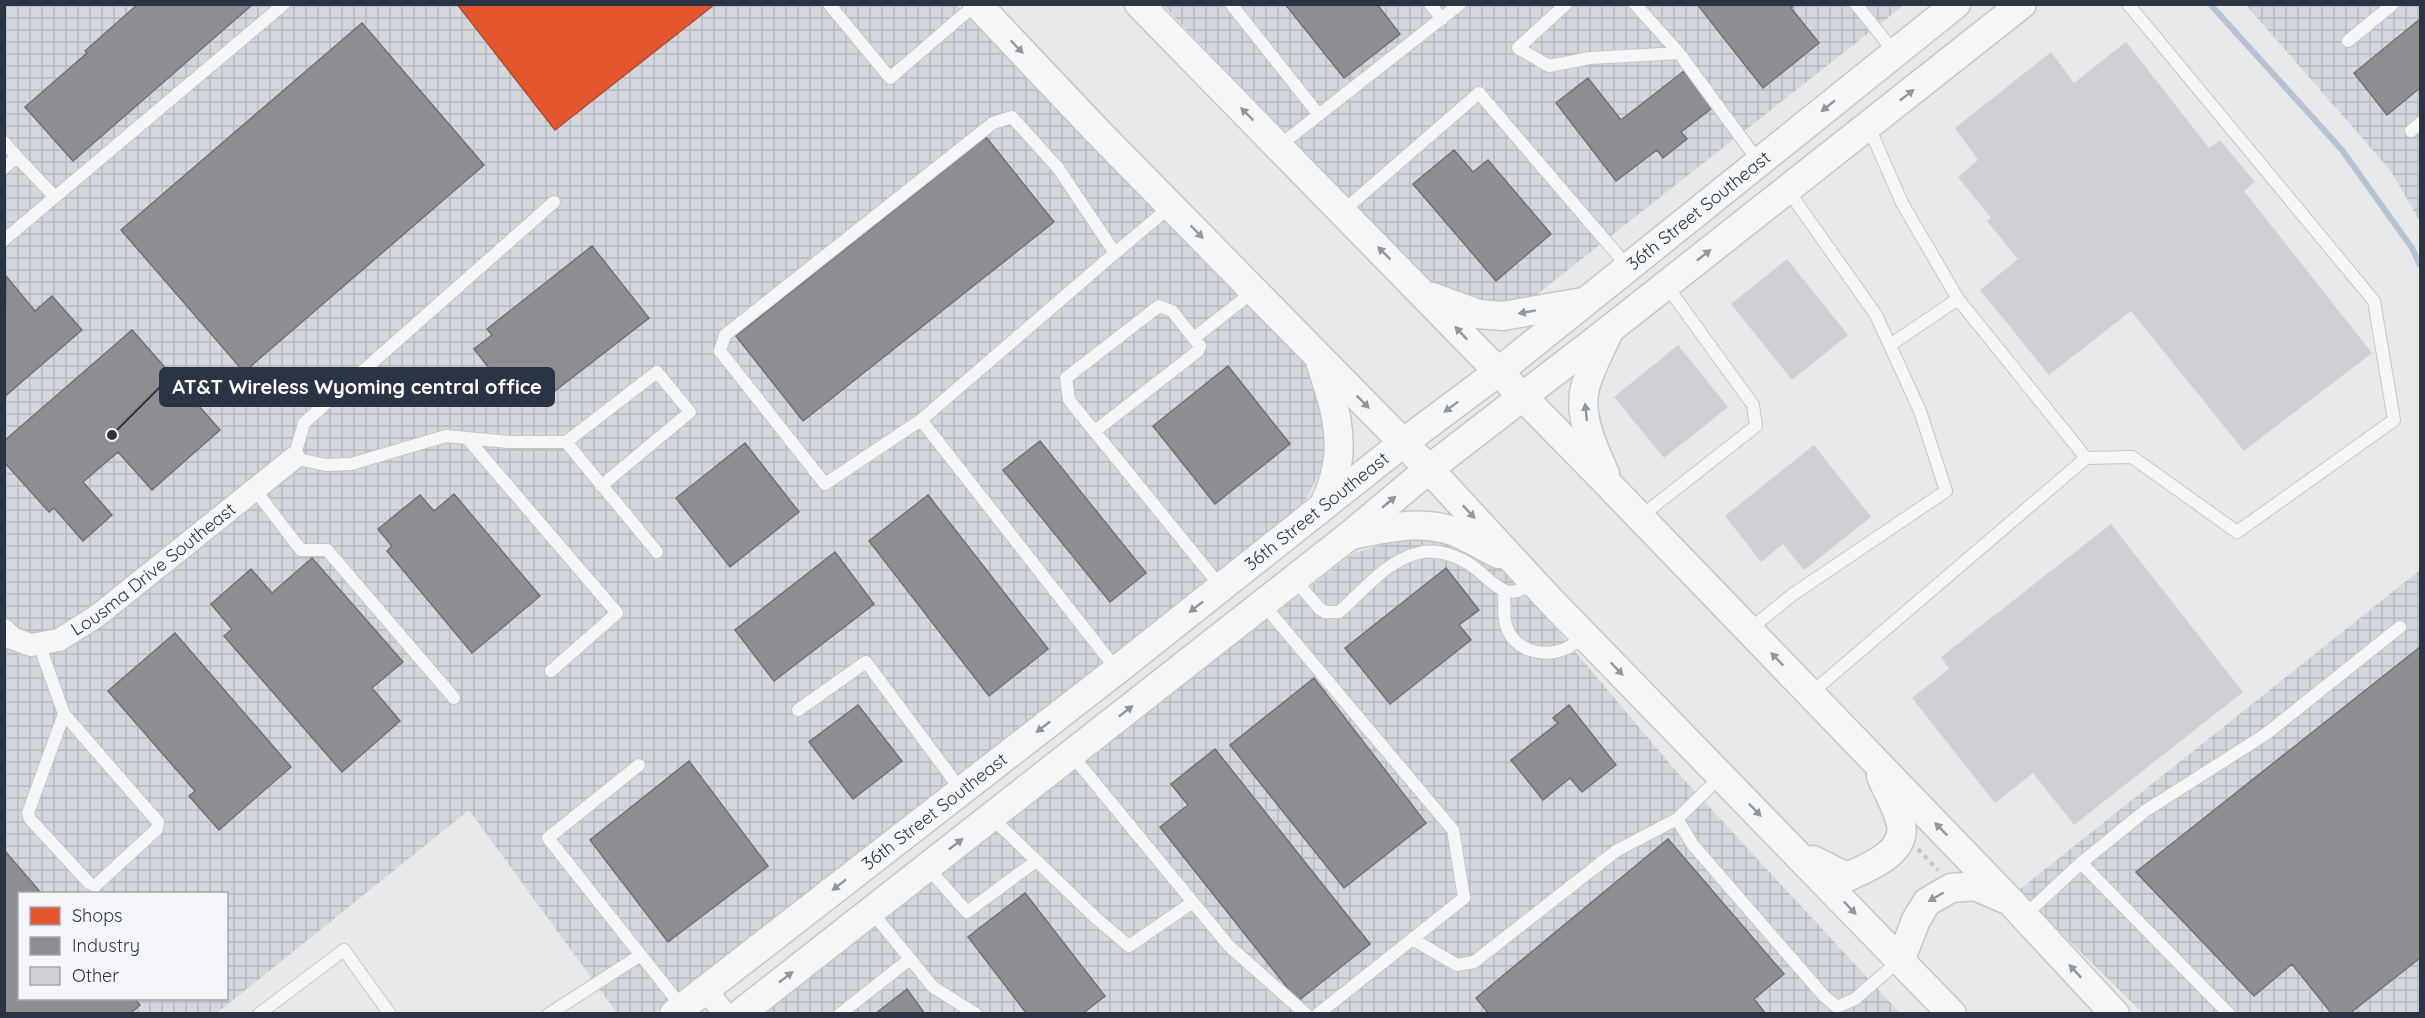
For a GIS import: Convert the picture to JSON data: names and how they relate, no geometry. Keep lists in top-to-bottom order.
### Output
{
  "streets": {
    "street": ["36th Street Southeast", "Lousma Drive Southeast"]
  },
  "places": ["AT&T Wireless Wyoming central office"],
  "legend": ["Shops", "Industry", "Other"]
}
